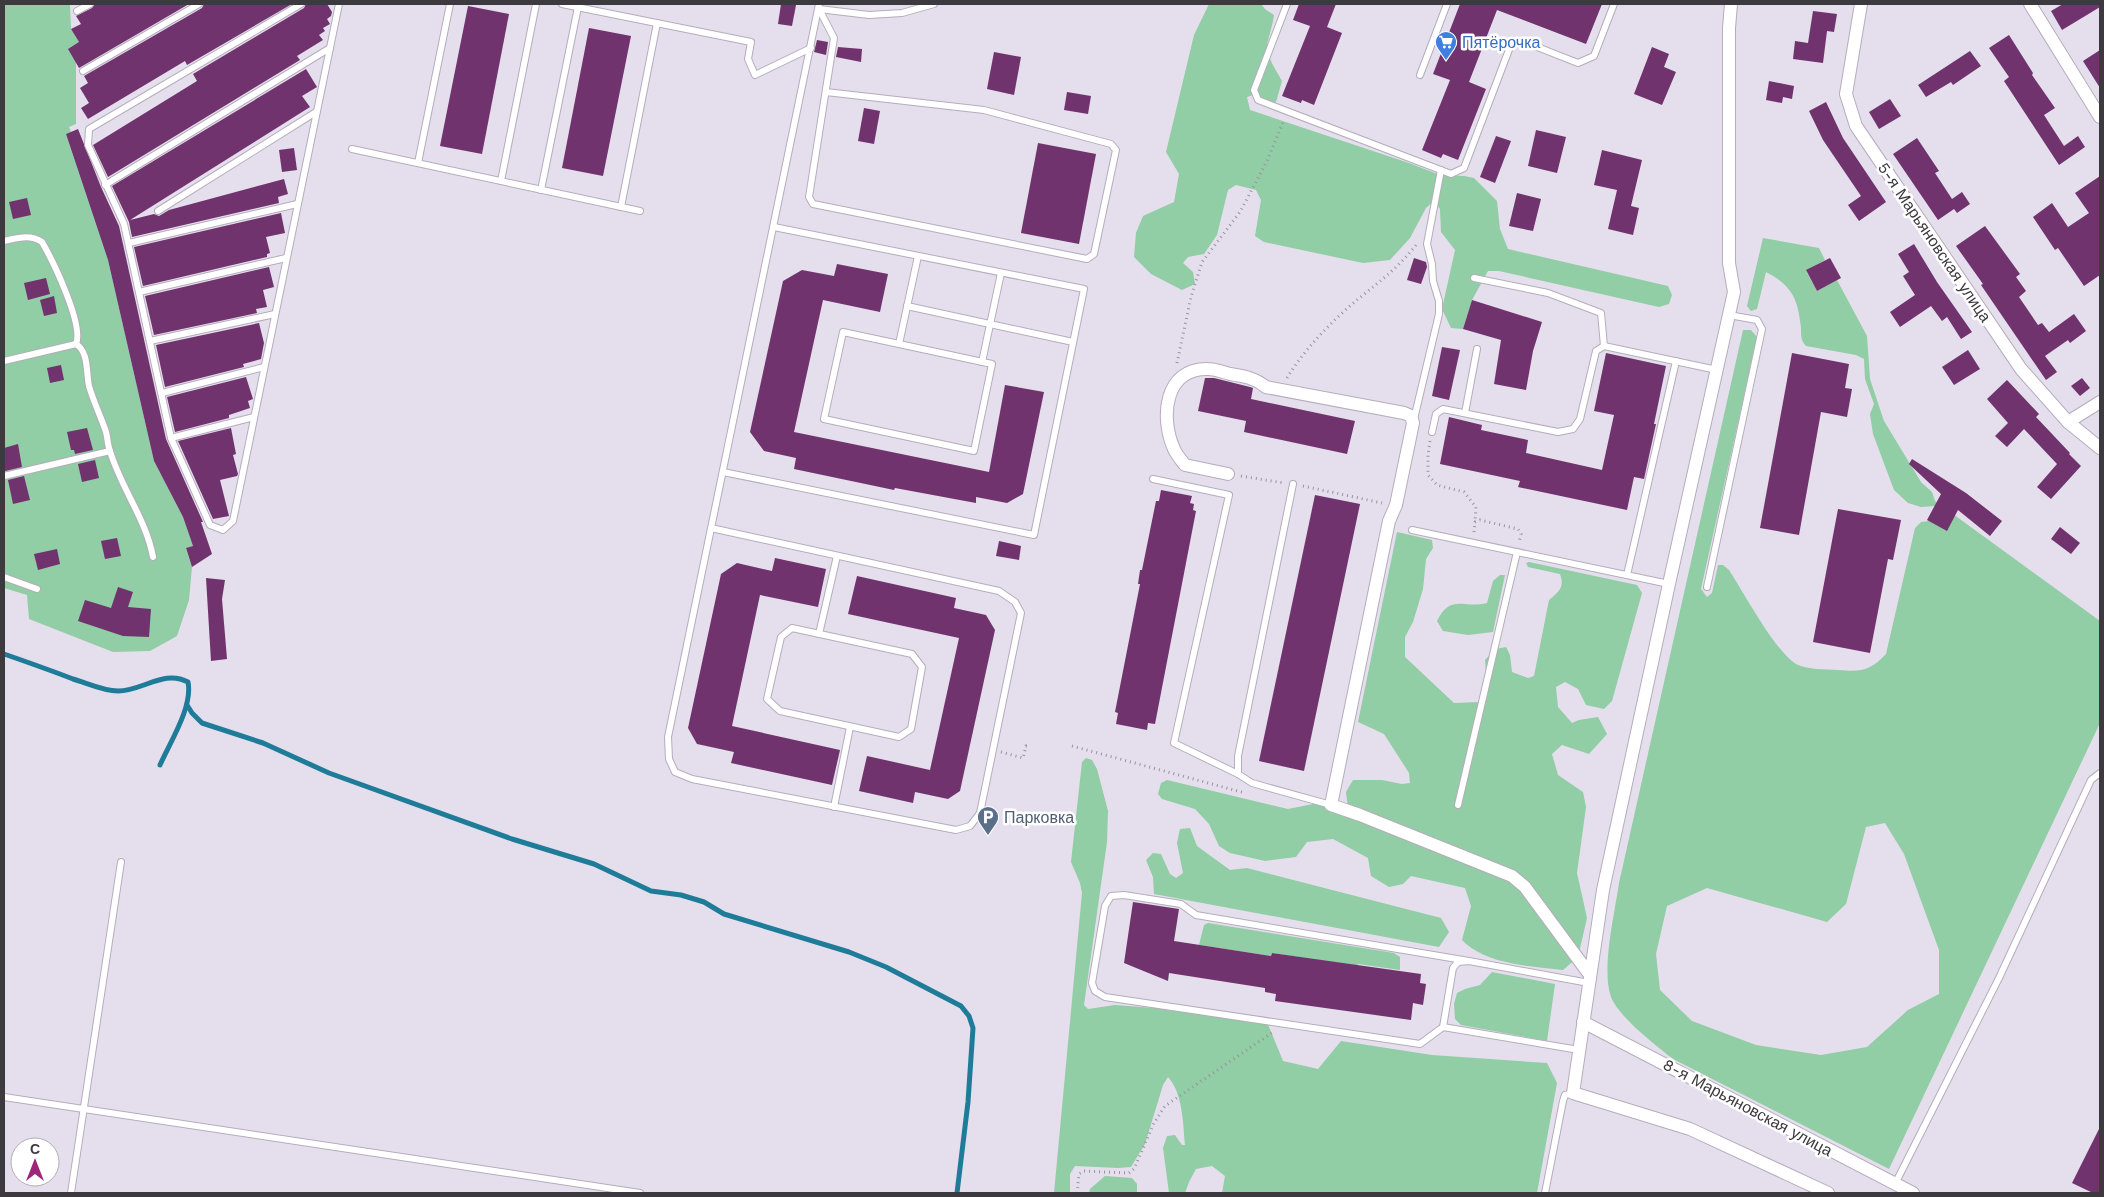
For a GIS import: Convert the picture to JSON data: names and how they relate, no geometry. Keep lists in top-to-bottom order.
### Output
{
  "streets": {
    "street": ["5-я Марьяновская улица", "8-я Марьяновская улица"]
  },
  "places": {
    "supermarket": ["Пятёрочка"],
    "parking": ["Парковка"]
  },
  "north": "top"
}
